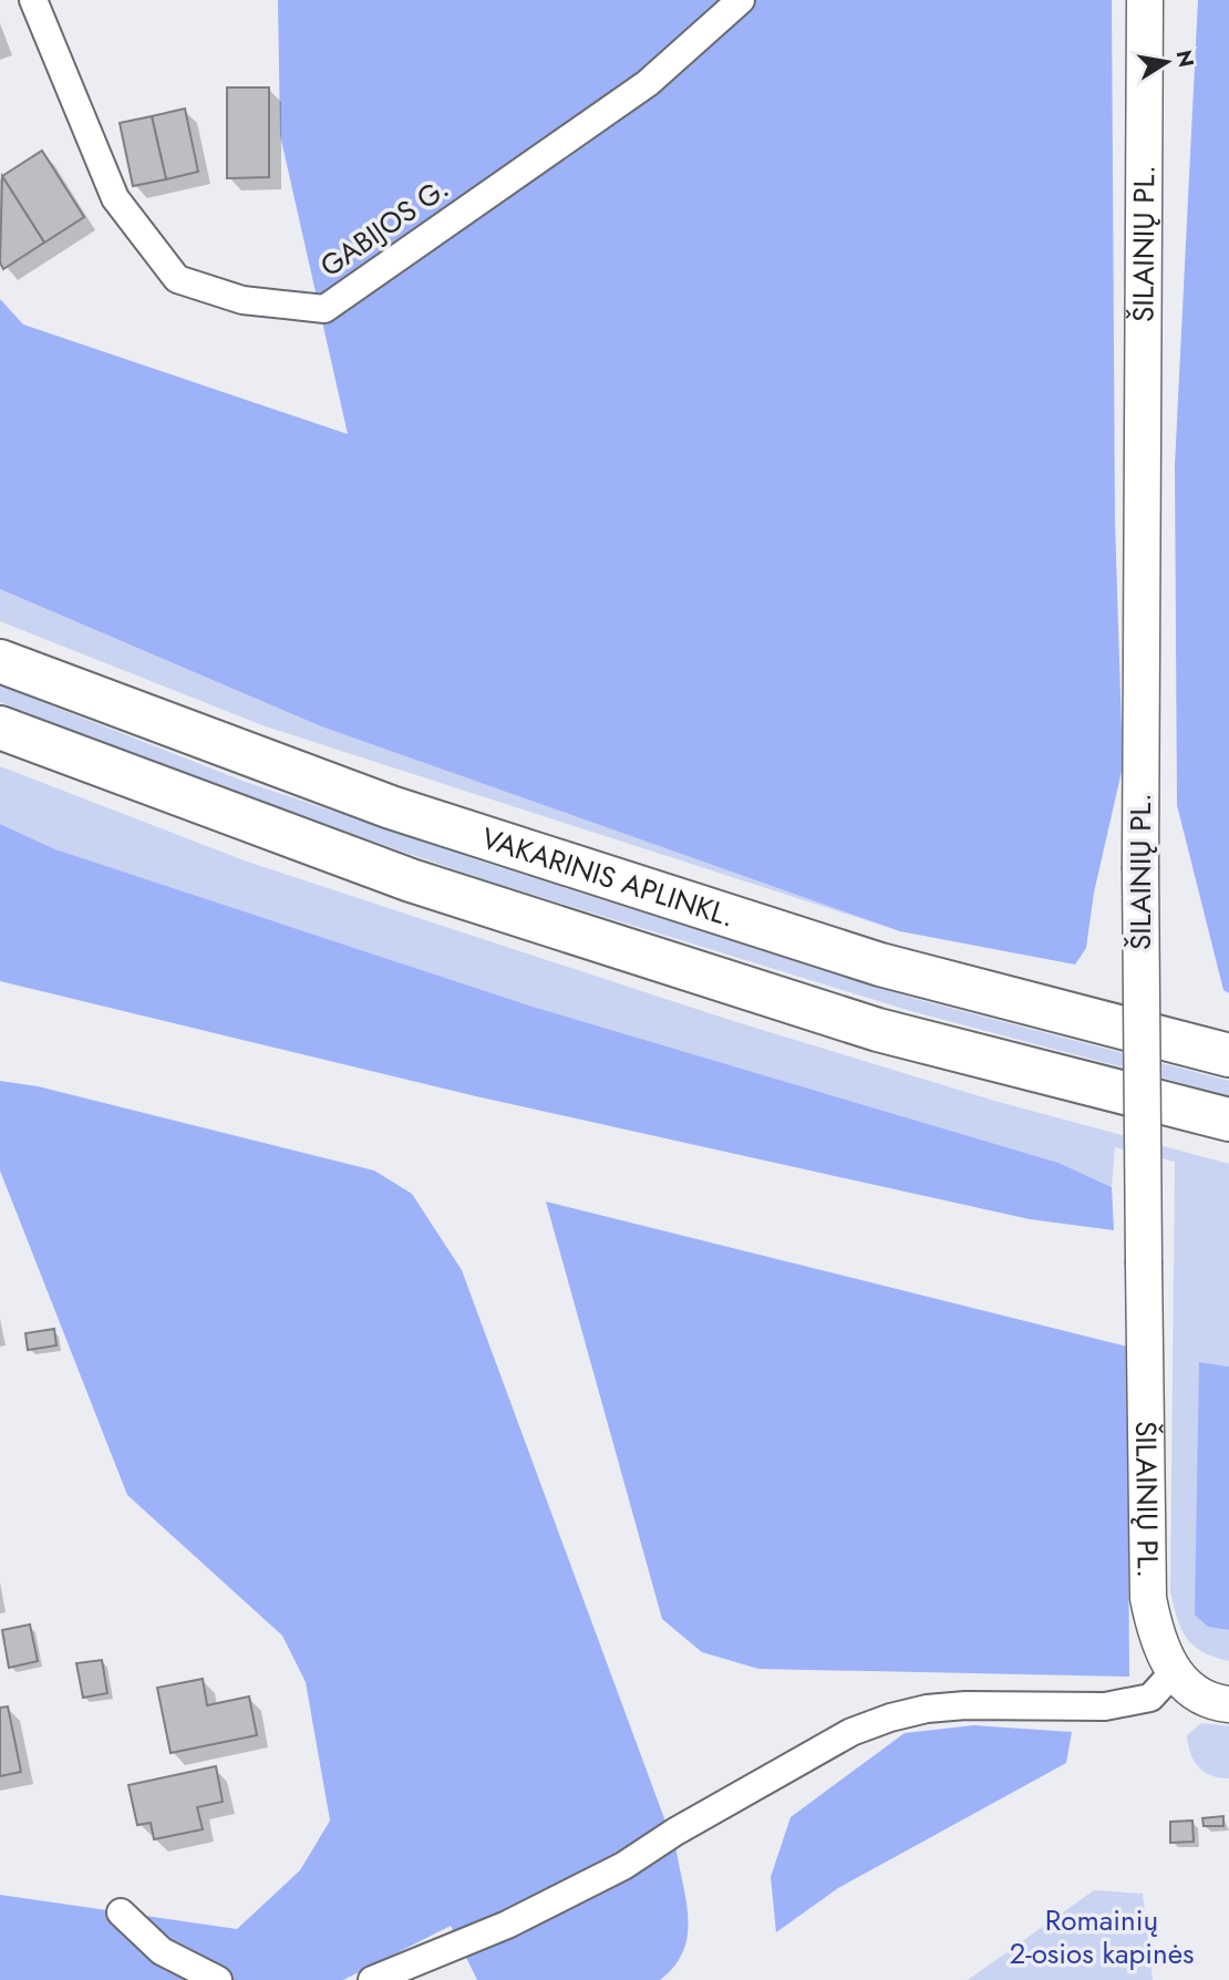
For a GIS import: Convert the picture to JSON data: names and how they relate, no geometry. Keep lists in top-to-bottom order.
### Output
{
  "streets": {
    "highway": ["VAKARINIS APLINKL."],
    "street": ["GABIJOS G.", "ŠILAINIŲ PL."]
  },
  "parks": ["Romainių 2-osios kapinės"],
  "north": "right"
}
